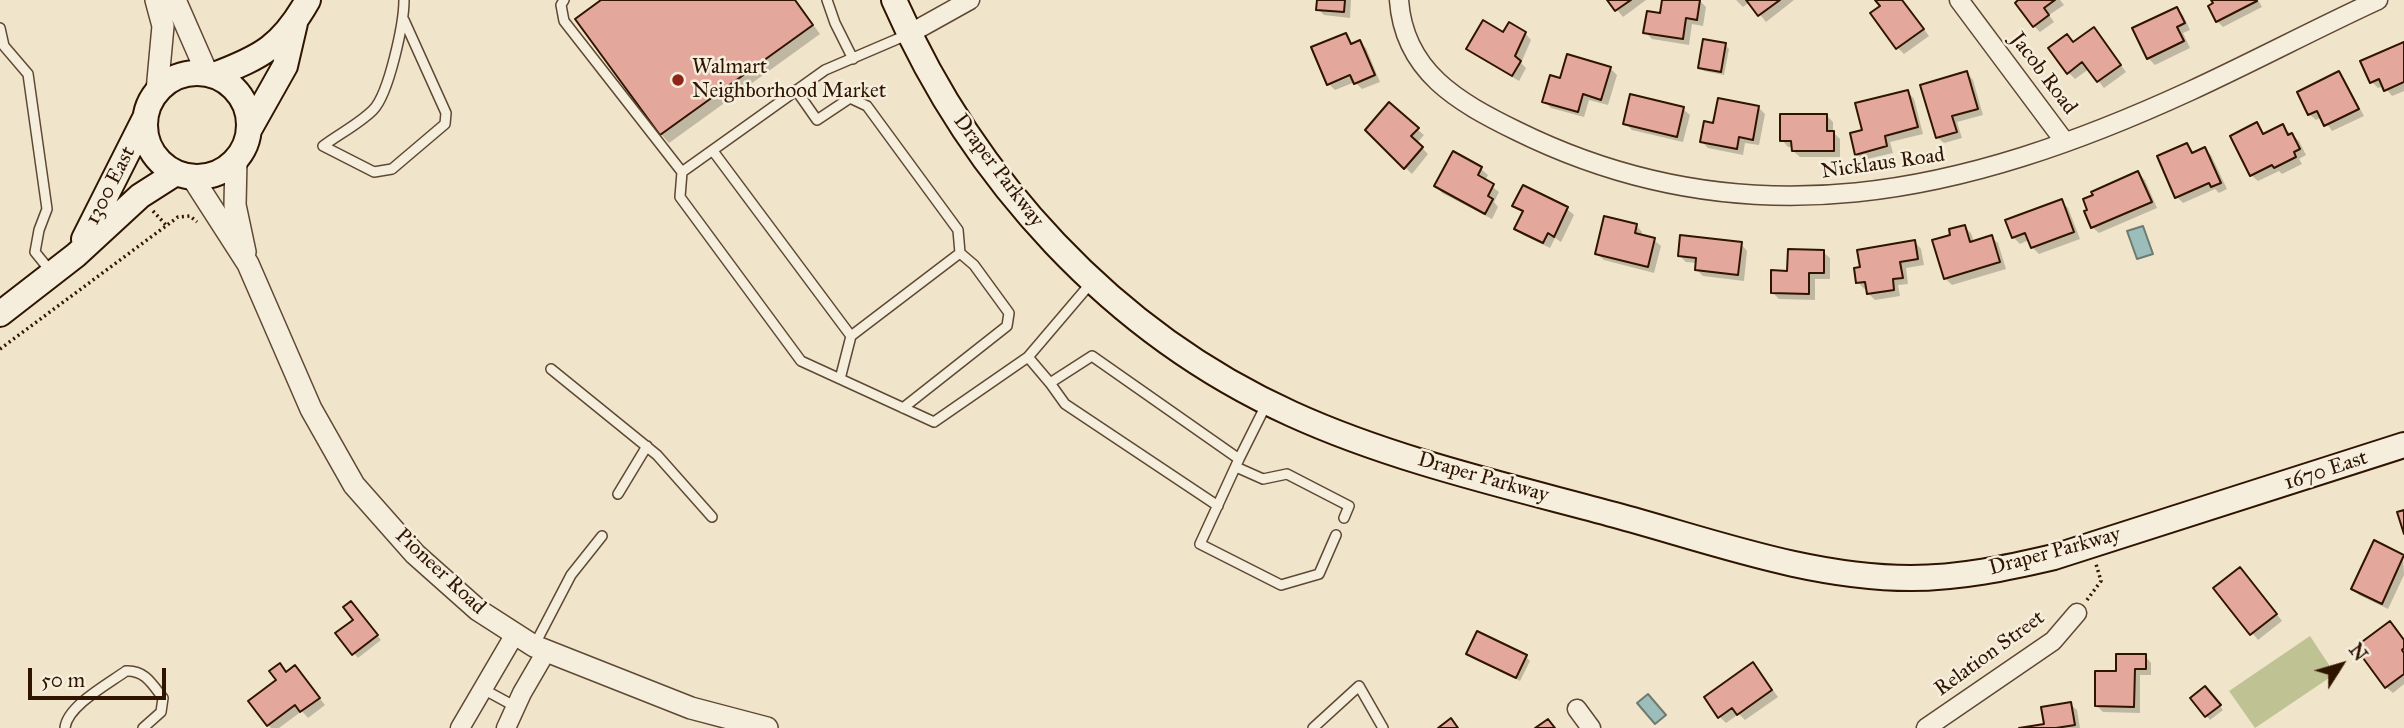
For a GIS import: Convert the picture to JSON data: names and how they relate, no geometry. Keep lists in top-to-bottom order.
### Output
{
  "streets": {
    "main road": ["Draper Parkway", "1300 East", "1670 East"],
    "street": [
      "Jacob Road",
      "Nicklaus Road",
      "Pioneer Road",
      "Relation Street"
    ]
  },
  "crossings": [
    ["Jacob Road", "Nicklaus Road"],
    ["Draper Parkway", "1670 East"],
    ["1300 East", "Pioneer Road"]
  ],
  "places": ["Walmart Neighborhood Market"],
  "scale_bar": "50 m",
  "north": "top right"
}
